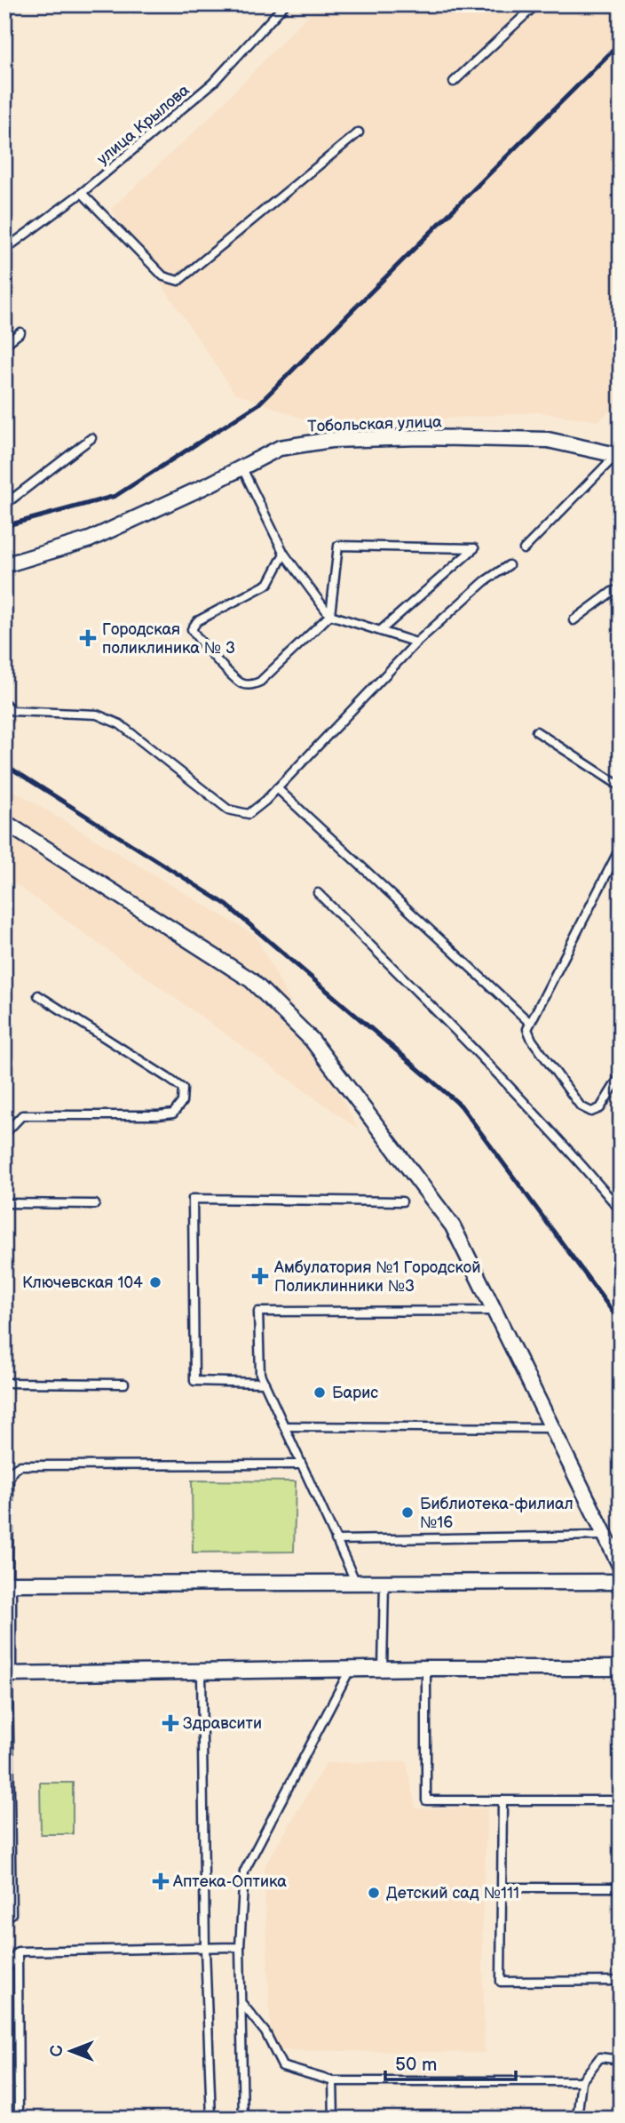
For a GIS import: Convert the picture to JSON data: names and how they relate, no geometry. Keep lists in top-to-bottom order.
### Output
{
  "streets": {
    "street": ["Тобольская улица"],
    "lane": ["улица Крылова"]
  },
  "places": {
    "health": [
      "Городская поликлиника № 3",
      "Амбулатория №1 Городской Поликлинники №3",
      "Здравсити",
      "Аптека-Оптика"
    ],
    "other": [
      "Ключевская 104",
      "Барис",
      "Библиотека-филиал №16",
      "Детский сад №111"
    ]
  },
  "scale_bar": "50 m",
  "north": "left"
}
